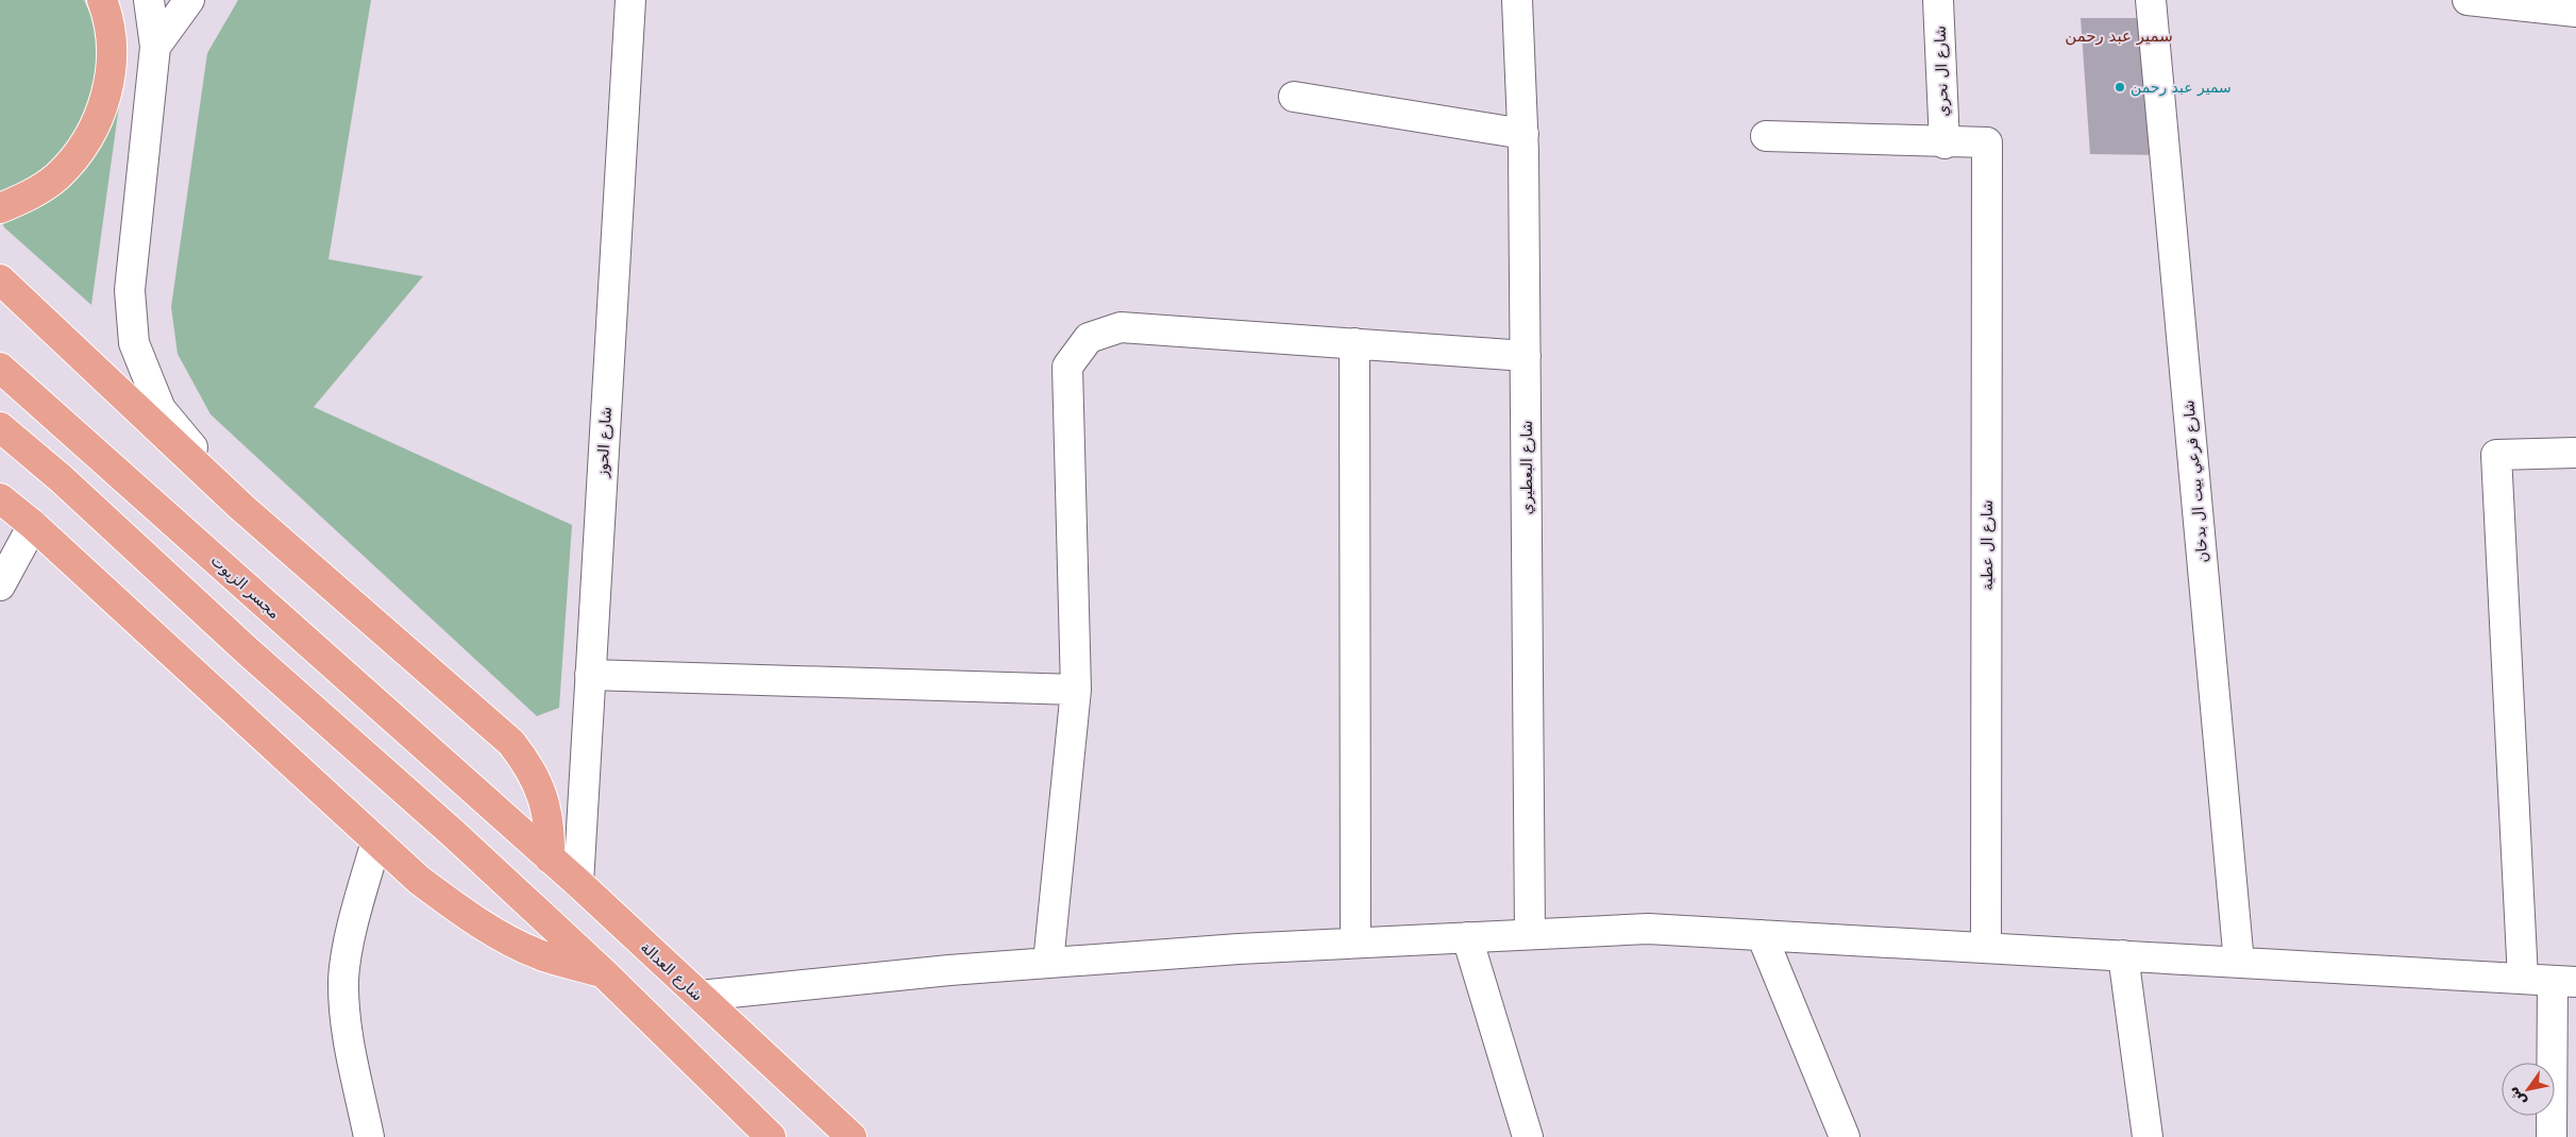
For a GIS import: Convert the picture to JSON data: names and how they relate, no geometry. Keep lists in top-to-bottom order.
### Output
{
  "streets": {
    "main road": ["مجسر الزيوت", "شارع العدالة"],
    "street": [
      "شارع ال نحري",
      "شارع الحوز",
      "شارع البعطيري",
      "شارع فرعي بيت ال بدخان",
      "شارع ال عطية"
    ]
  },
  "crossings": [
    ["شارع ال نحري", "شارع ال عطية"],
    ["شارع الحوز", "شارع العدالة"],
    ["مجسر الزيوت", "شارع العدالة"]
  ],
  "districts": ["سمير عبد رحمن"],
  "places": ["سمير عبد رحمن"],
  "north": "bottom left"
}
